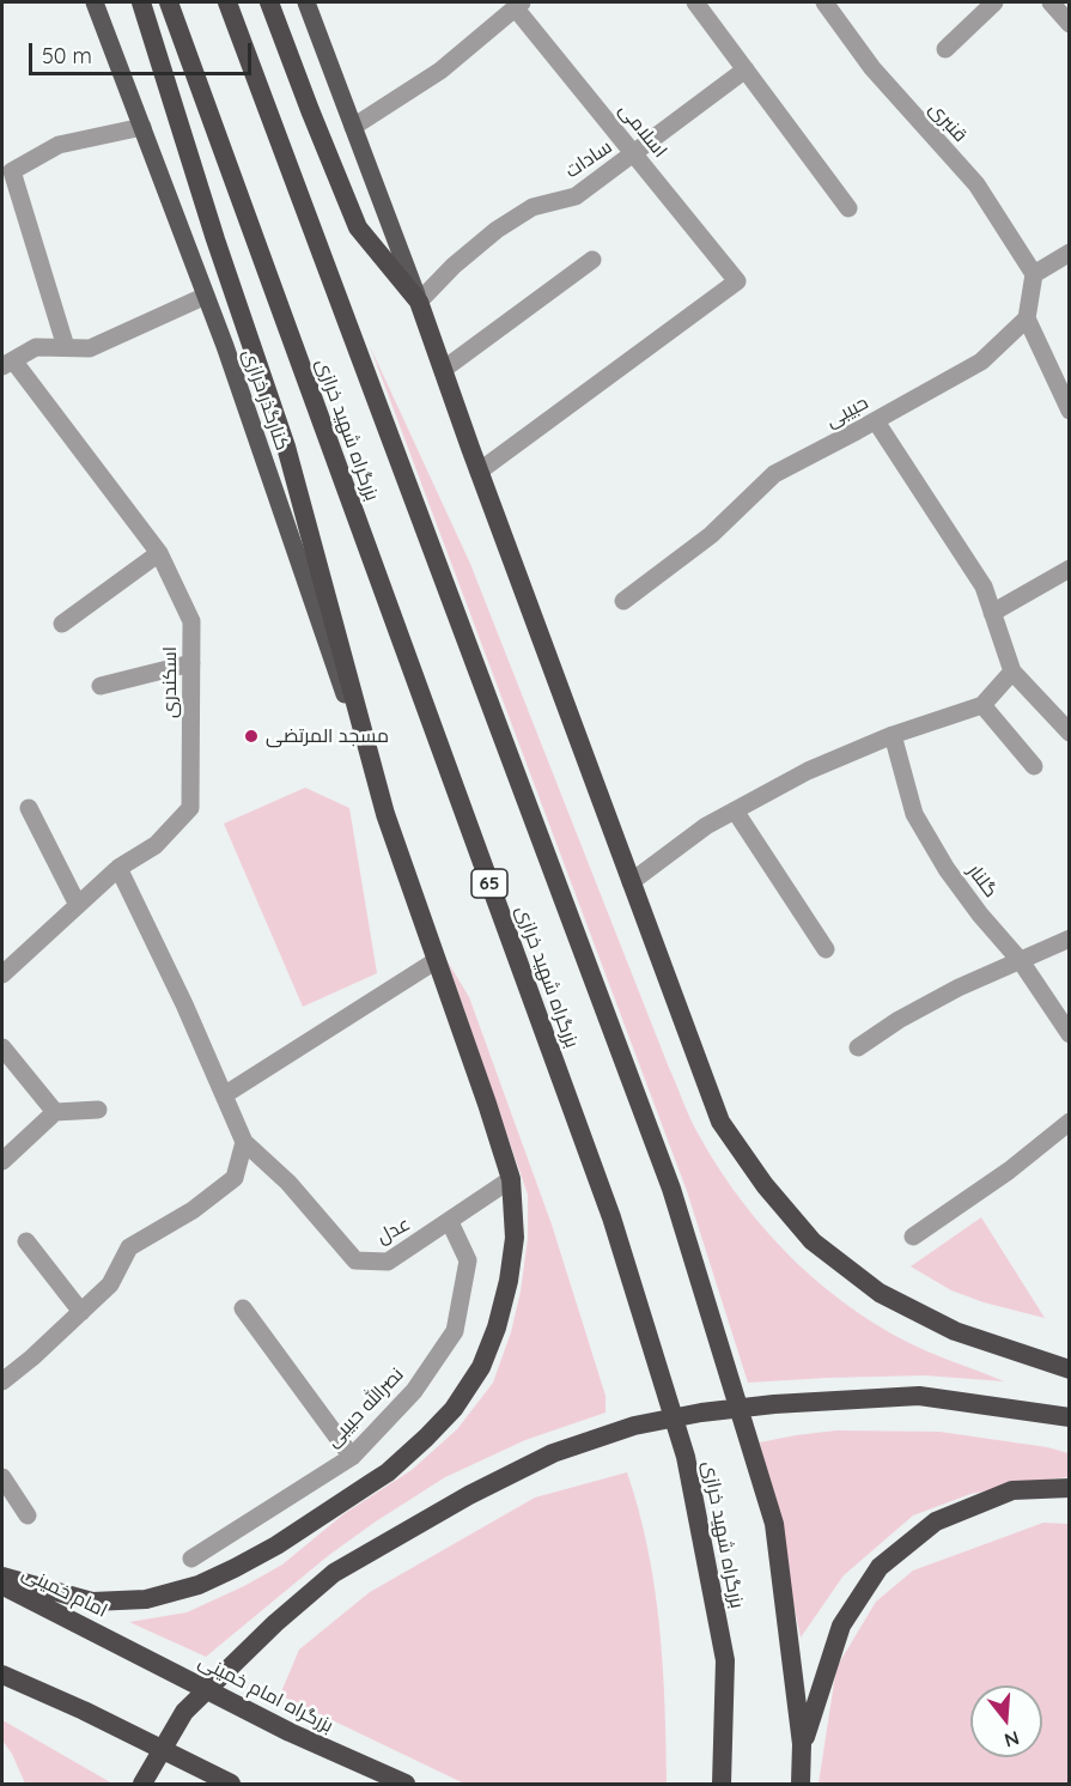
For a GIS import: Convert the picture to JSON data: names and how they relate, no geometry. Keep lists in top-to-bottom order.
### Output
{
  "streets": {
    "highway": [
      "بزرگراه شهید خرازی",
      "65",
      "امام خمینی",
      "بزرگراه امام خمینی"
    ],
    "main road": ["کنارگذر خرازی"],
    "street": [
      "قنبری",
      "اسلامی",
      "سادات",
      "حبیبی",
      "اسکندری",
      "گلنار",
      "عدل",
      "نصرالله حبیبی"
    ]
  },
  "crossings": [
    ["اسلامی", "سادات"],
    ["عدل", "نصرالله حبیبی"],
    ["امام خمینی", "بزرگراه امام خمینی"]
  ],
  "places": ["مسجد المرتضی"],
  "scale_bar": "50 m",
  "north": "bottom"
}
